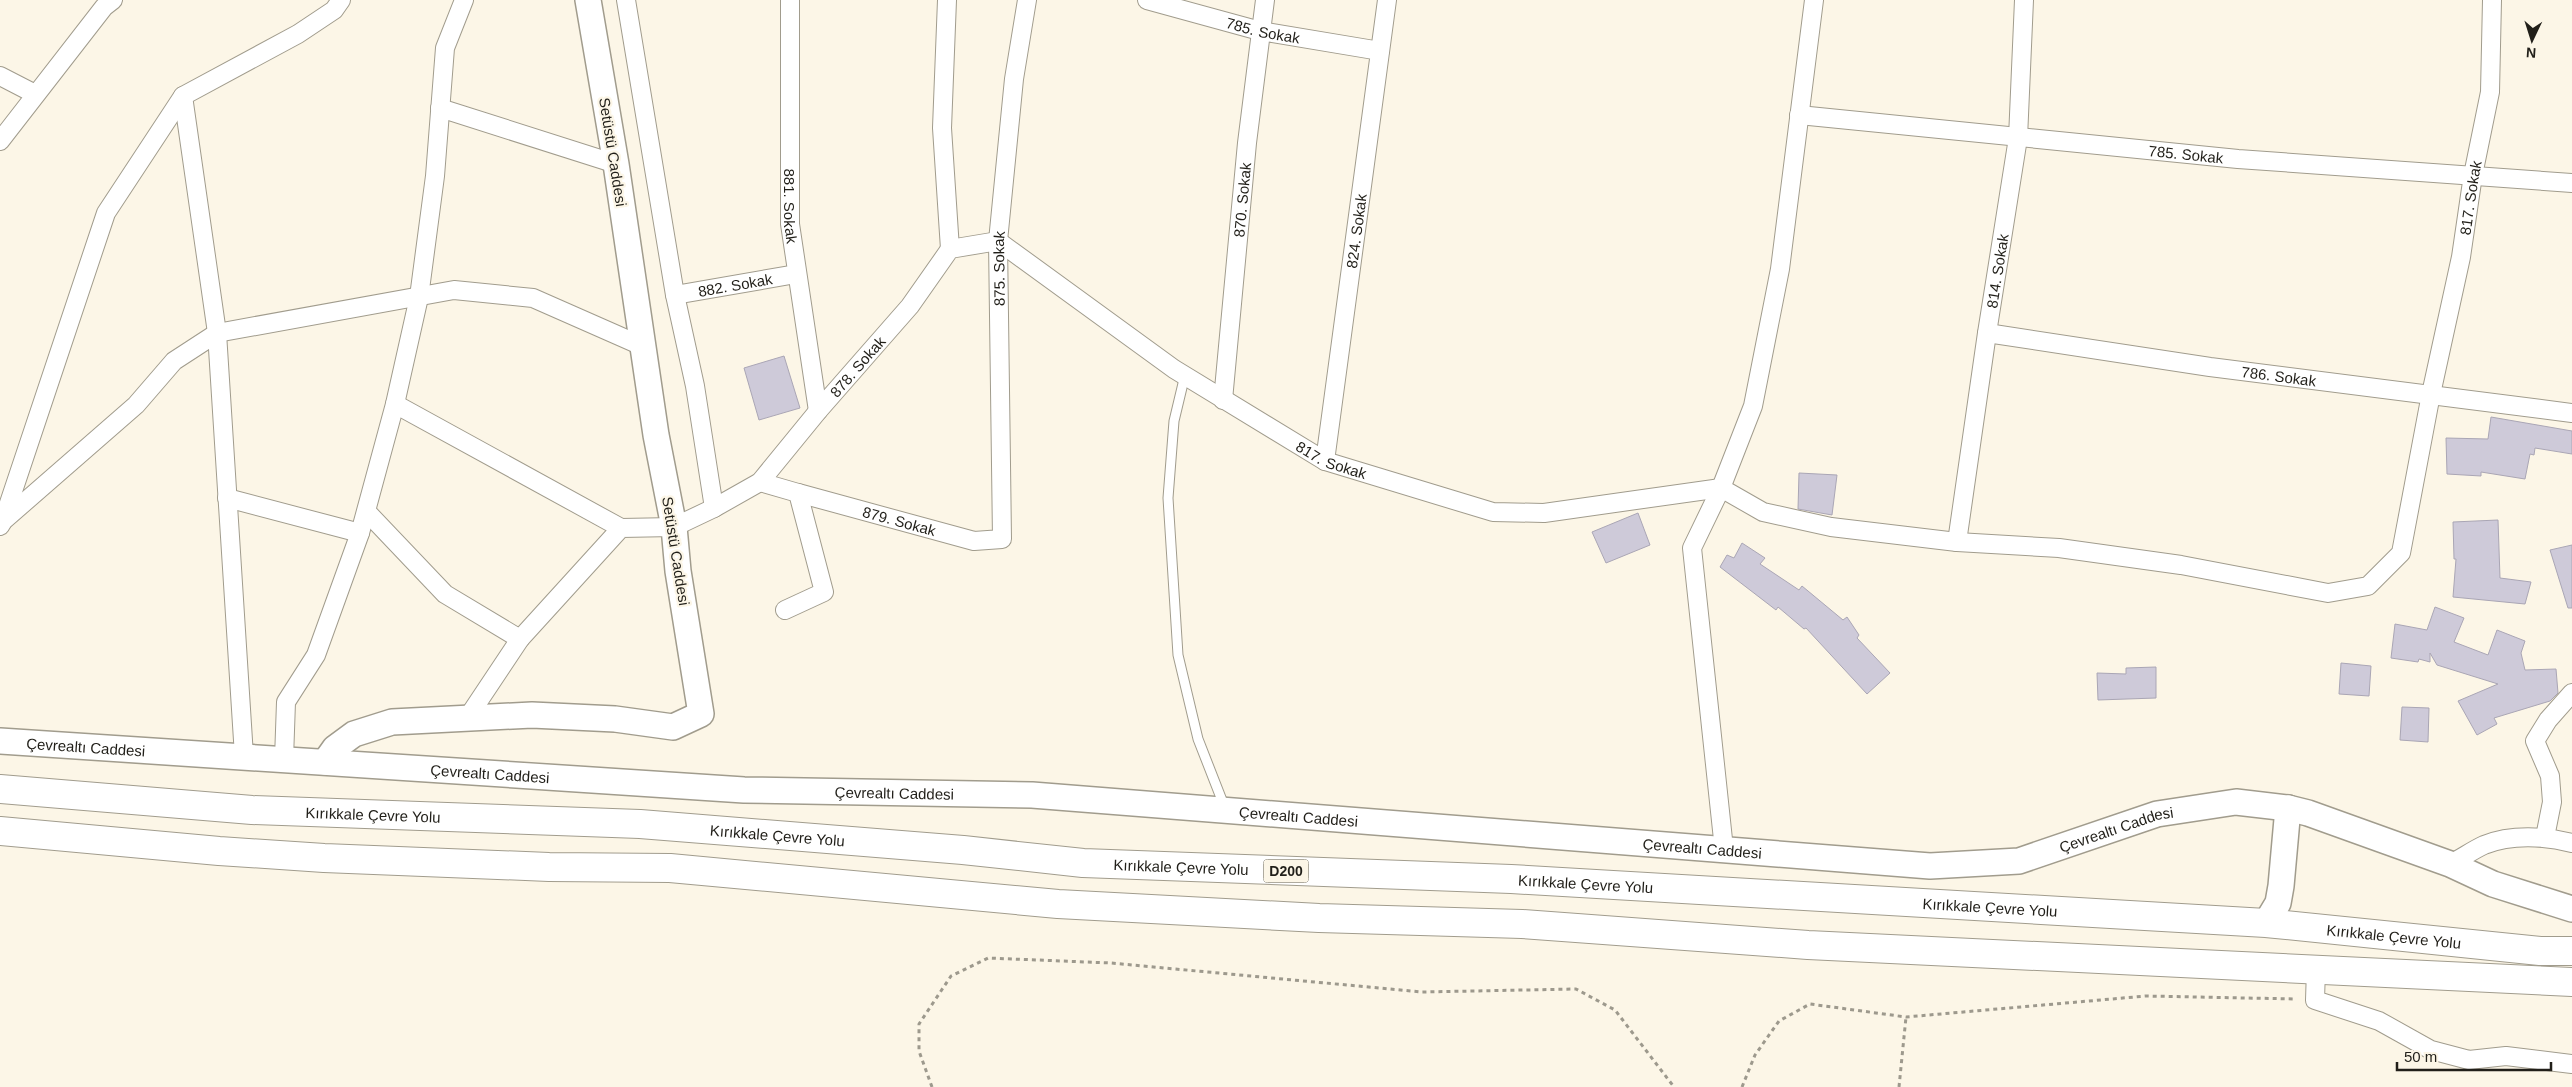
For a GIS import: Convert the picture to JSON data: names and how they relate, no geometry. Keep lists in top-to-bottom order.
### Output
{
  "streets": {
    "highway": ["Kırıkkale Çevre Yolu", "D200"],
    "main road": ["Setüstü Caddesi", "Çevrealtı Caddesi"],
    "street": [
      "785. Sokak",
      "817. Sokak",
      "870. Sokak",
      "881. Sokak",
      "824. Sokak",
      "875. Sokak",
      "814. Sokak",
      "882. Sokak",
      "878. Sokak",
      "786. Sokak",
      "879. Sokak"
    ]
  },
  "crossings": [
    ["785. Sokak", "817. Sokak"],
    ["785. Sokak", "870. Sokak"],
    ["785. Sokak", "824. Sokak"],
    ["785. Sokak", "814. Sokak"],
    ["Setüstü Caddesi", "Çevrealtı Caddesi"],
    ["817. Sokak", "870. Sokak"],
    ["817. Sokak", "824. Sokak"],
    ["817. Sokak", "875. Sokak"],
    ["817. Sokak", "814. Sokak"],
    ["817. Sokak", "786. Sokak"],
    ["881. Sokak", "882. Sokak"],
    ["881. Sokak", "878. Sokak"],
    ["875. Sokak", "879. Sokak"],
    ["814. Sokak", "786. Sokak"],
    ["878. Sokak", "879. Sokak"]
  ],
  "scale_bar": "50 m",
  "north": "bottom"
}
